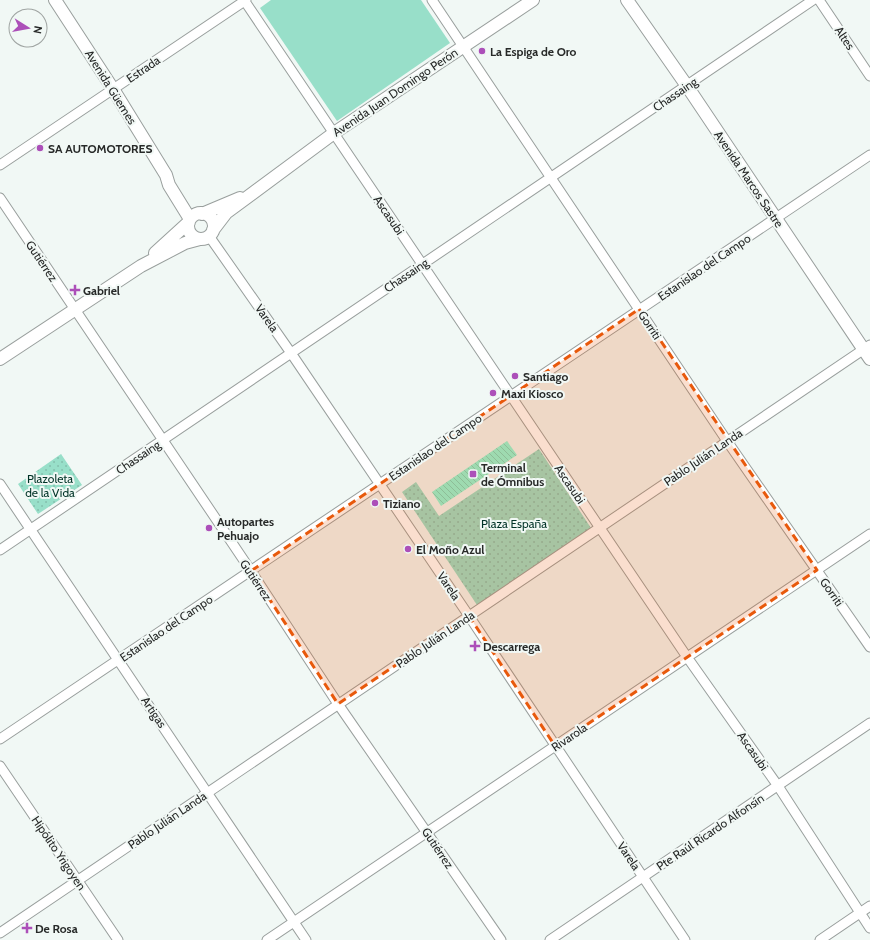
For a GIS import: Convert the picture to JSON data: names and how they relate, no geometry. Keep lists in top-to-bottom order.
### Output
{
  "streets": {
    "main road": ["Avenida Güemes", "Avenida Juan Domingo Perón", "Avenida Marcos Sastre"],
    "street": [
      "Altes",
      "Estrada",
      "Chassaing",
      "Ascasubi",
      "Gutiérrez",
      "Estanislao del Campo",
      "Varela",
      "Gorriti",
      "Pablo Julián Landa",
      "Artigas",
      "Rivarola",
      "Pte Raúl Ricardo Alfonsín",
      "Hipólito Yrigoyen"
    ]
  },
  "crossings": [
    ["Estrada", "Avenida Güemes"],
    ["Estrada", "Ascasubi"],
    ["Avenida Güemes", "Avenida Juan Domingo Perón"],
    ["Avenida Juan Domingo Perón", "Ascasubi"],
    ["Avenida Juan Domingo Perón", "Gutiérrez"],
    ["Avenida Juan Domingo Perón", "Varela"],
    ["Avenida Juan Domingo Perón", "Gorriti"],
    ["Chassaing", "Avenida Marcos Sastre"],
    ["Chassaing", "Ascasubi"],
    ["Chassaing", "Gutiérrez"],
    ["Chassaing", "Varela"],
    ["Chassaing", "Gorriti"],
    ["Chassaing", "Artigas"],
    ["Avenida Marcos Sastre", "Estanislao del Campo"],
    ["Avenida Marcos Sastre", "Pablo Julián Landa"],
    ["Ascasubi", "Estanislao del Campo"],
    ["Ascasubi", "Pablo Julián Landa"],
    ["Ascasubi", "Rivarola"],
    ["Ascasubi", "Pte Raúl Ricardo Alfonsín"],
    ["Gutiérrez", "Estanislao del Campo"],
    ["Gutiérrez", "Pablo Julián Landa"],
    ["Gutiérrez", "Rivarola"],
    ["Estanislao del Campo", "Varela"],
    ["Estanislao del Campo", "Gorriti"],
    ["Estanislao del Campo", "Artigas"],
    ["Varela", "Pablo Julián Landa"],
    ["Varela", "Rivarola"],
    ["Varela", "Pte Raúl Ricardo Alfonsín"],
    ["Gorriti", "Pablo Julián Landa"],
    ["Gorriti", "Rivarola"],
    ["Pablo Julián Landa", "Artigas"],
    ["Pablo Julián Landa", "Hipólito Yrigoyen"],
    ["Artigas", "Rivarola"]
  ],
  "parks": ["Plazoleta de la Vida", "Plaza España"],
  "places": {
    "other": [
      "La Espiga de Oro",
      "SA AUTOMOTORES",
      "Santiago",
      "Maxi Kiosco",
      "Tiziano",
      "Autopartes Pehuajo",
      "El Moño Azul"
    ],
    "health": ["Gabriel", "Descarrega", "De Rosa"],
    "transit": ["Terminal de Ómnibus"]
  },
  "north": "right"
}
